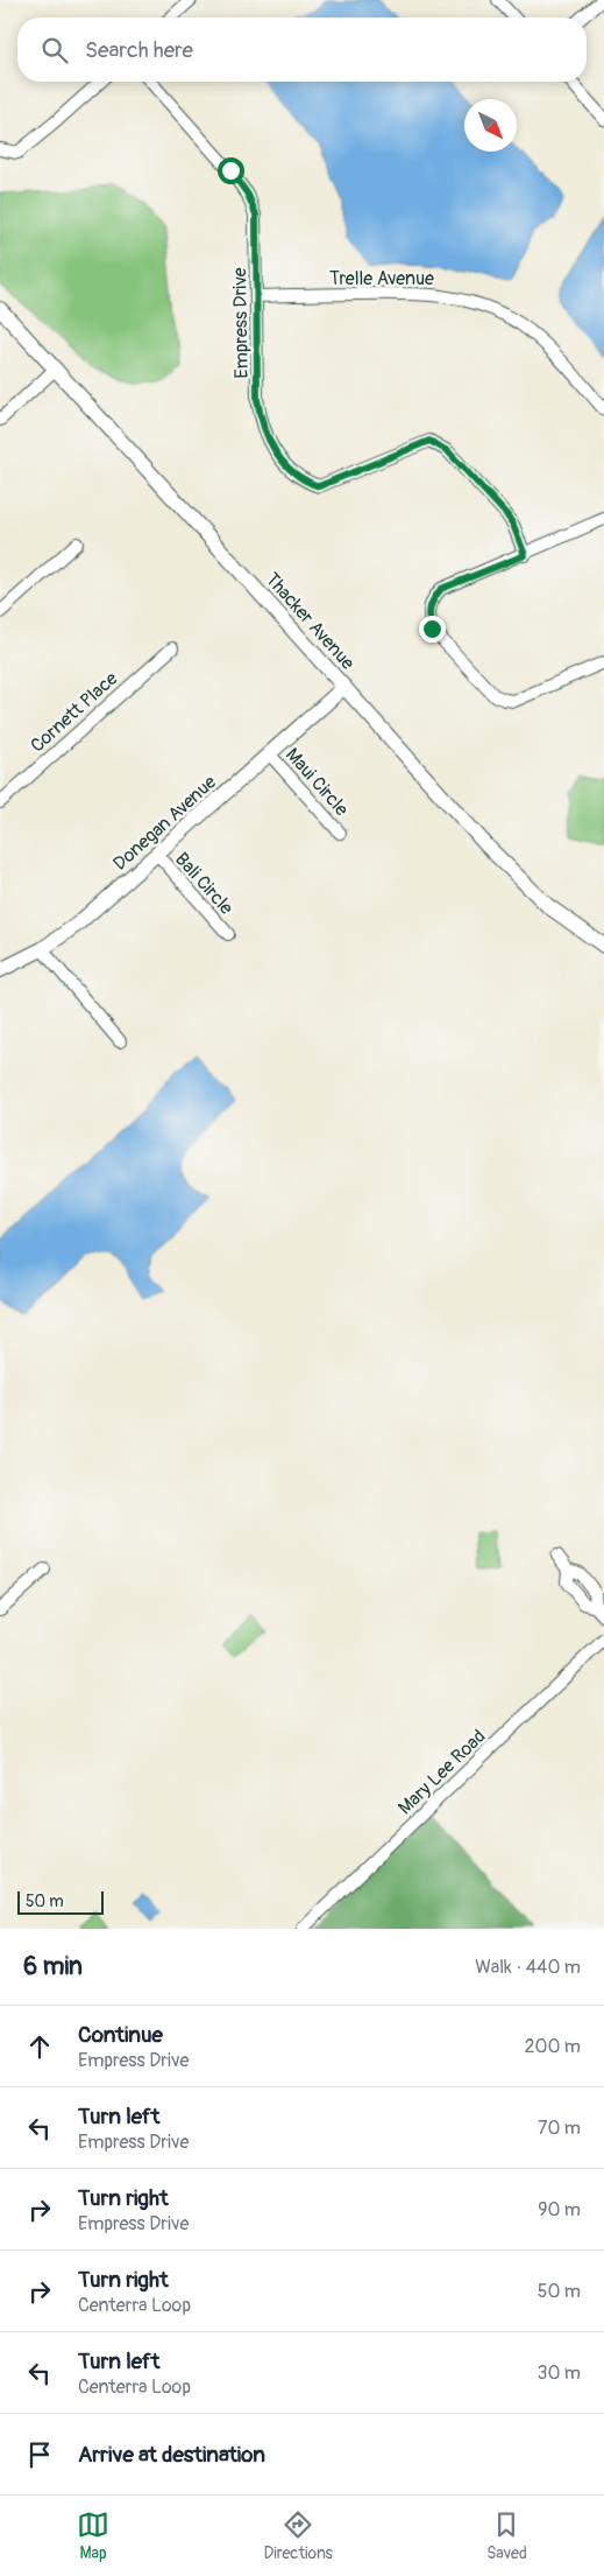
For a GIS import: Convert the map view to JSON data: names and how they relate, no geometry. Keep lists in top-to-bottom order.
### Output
{
  "streets": {
    "street": [
      "Trelle Avenue",
      "Empress Drive",
      "Thacker Avenue",
      "Cornett Place",
      "Maui Circle",
      "Donegan Avenue",
      "Bali Circle",
      "Mary Lee Road"
    ]
  },
  "crossings": [
    ["Trelle Avenue", "Empress Drive"],
    ["Thacker Avenue", "Donegan Avenue"],
    ["Maui Circle", "Donegan Avenue"],
    ["Donegan Avenue", "Bali Circle"]
  ],
  "scale_bar": "50 m",
  "north": "bottom right",
  "page": {
    "search": "Search here",
    "scale": "50 m",
    "heading": ["6 min", "Walk · 440 m"],
    "list": [
      ["Continue", "Empress Drive", "200 m"],
      ["Turn left", "Empress Drive", "70 m"],
      ["Turn right", "Empress Drive", "90 m"],
      ["Turn right", "Centerra Loop", "50 m"],
      ["Turn left", "Centerra Loop", "30 m"],
      "Arrive at destination"
    ],
    "nav": ["Map", "Directions", "Saved"]
  }
}
